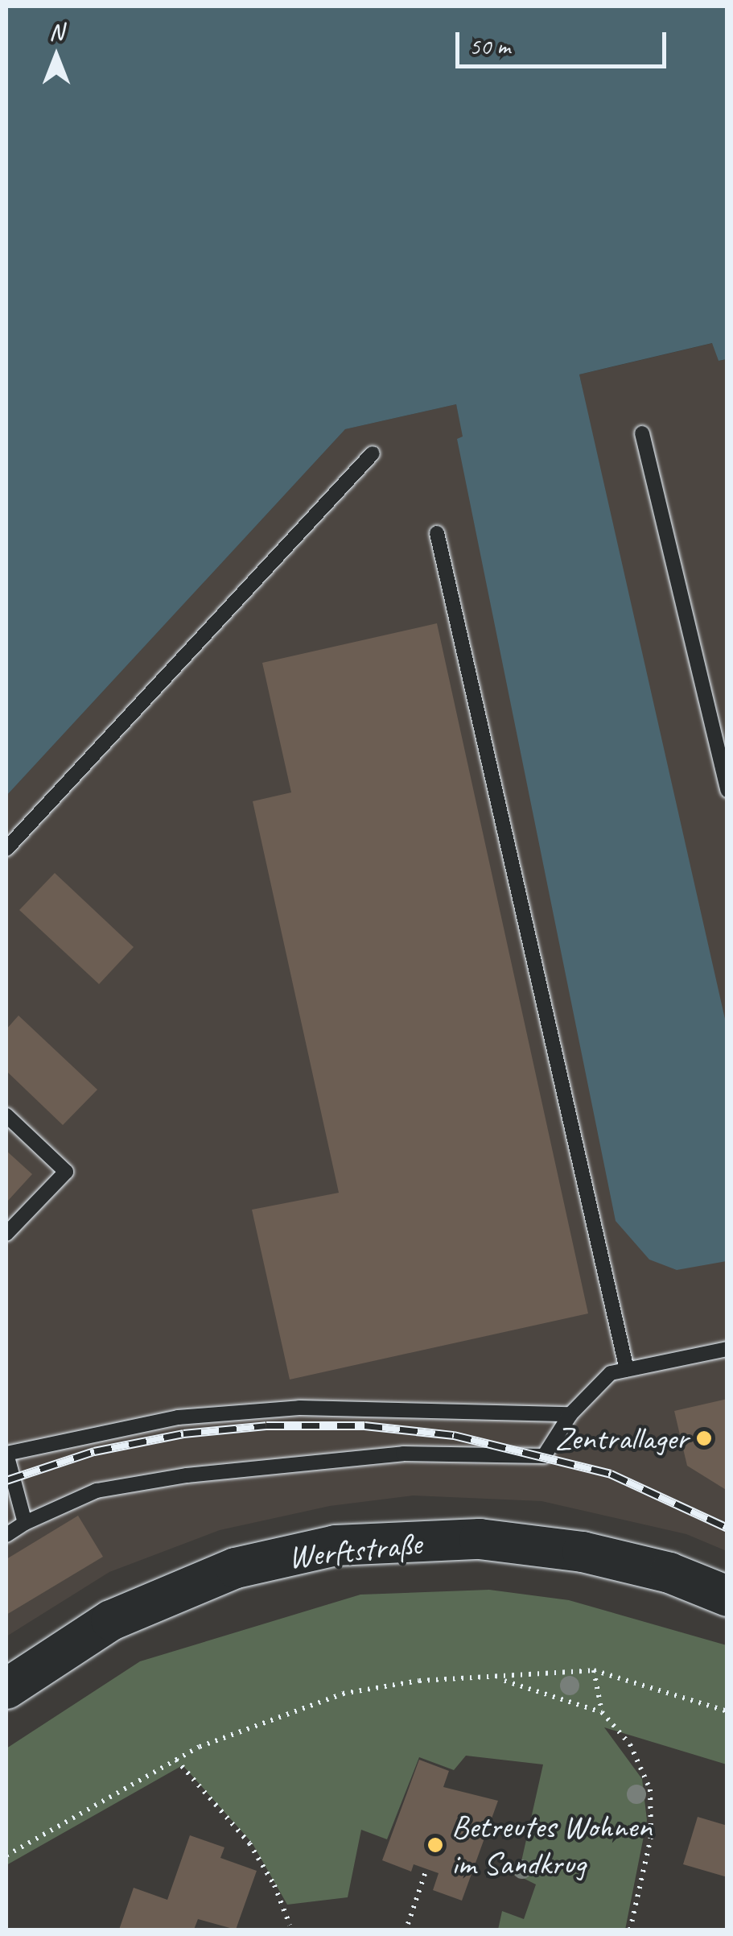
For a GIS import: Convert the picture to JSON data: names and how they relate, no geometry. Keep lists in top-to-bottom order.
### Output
{
  "streets": {
    "main road": ["Werftstraße"]
  },
  "places": ["Zentrallager", "Betreutes Wohnen im Sandkrug"],
  "scale_bar": "50 m",
  "north": "top"
}
